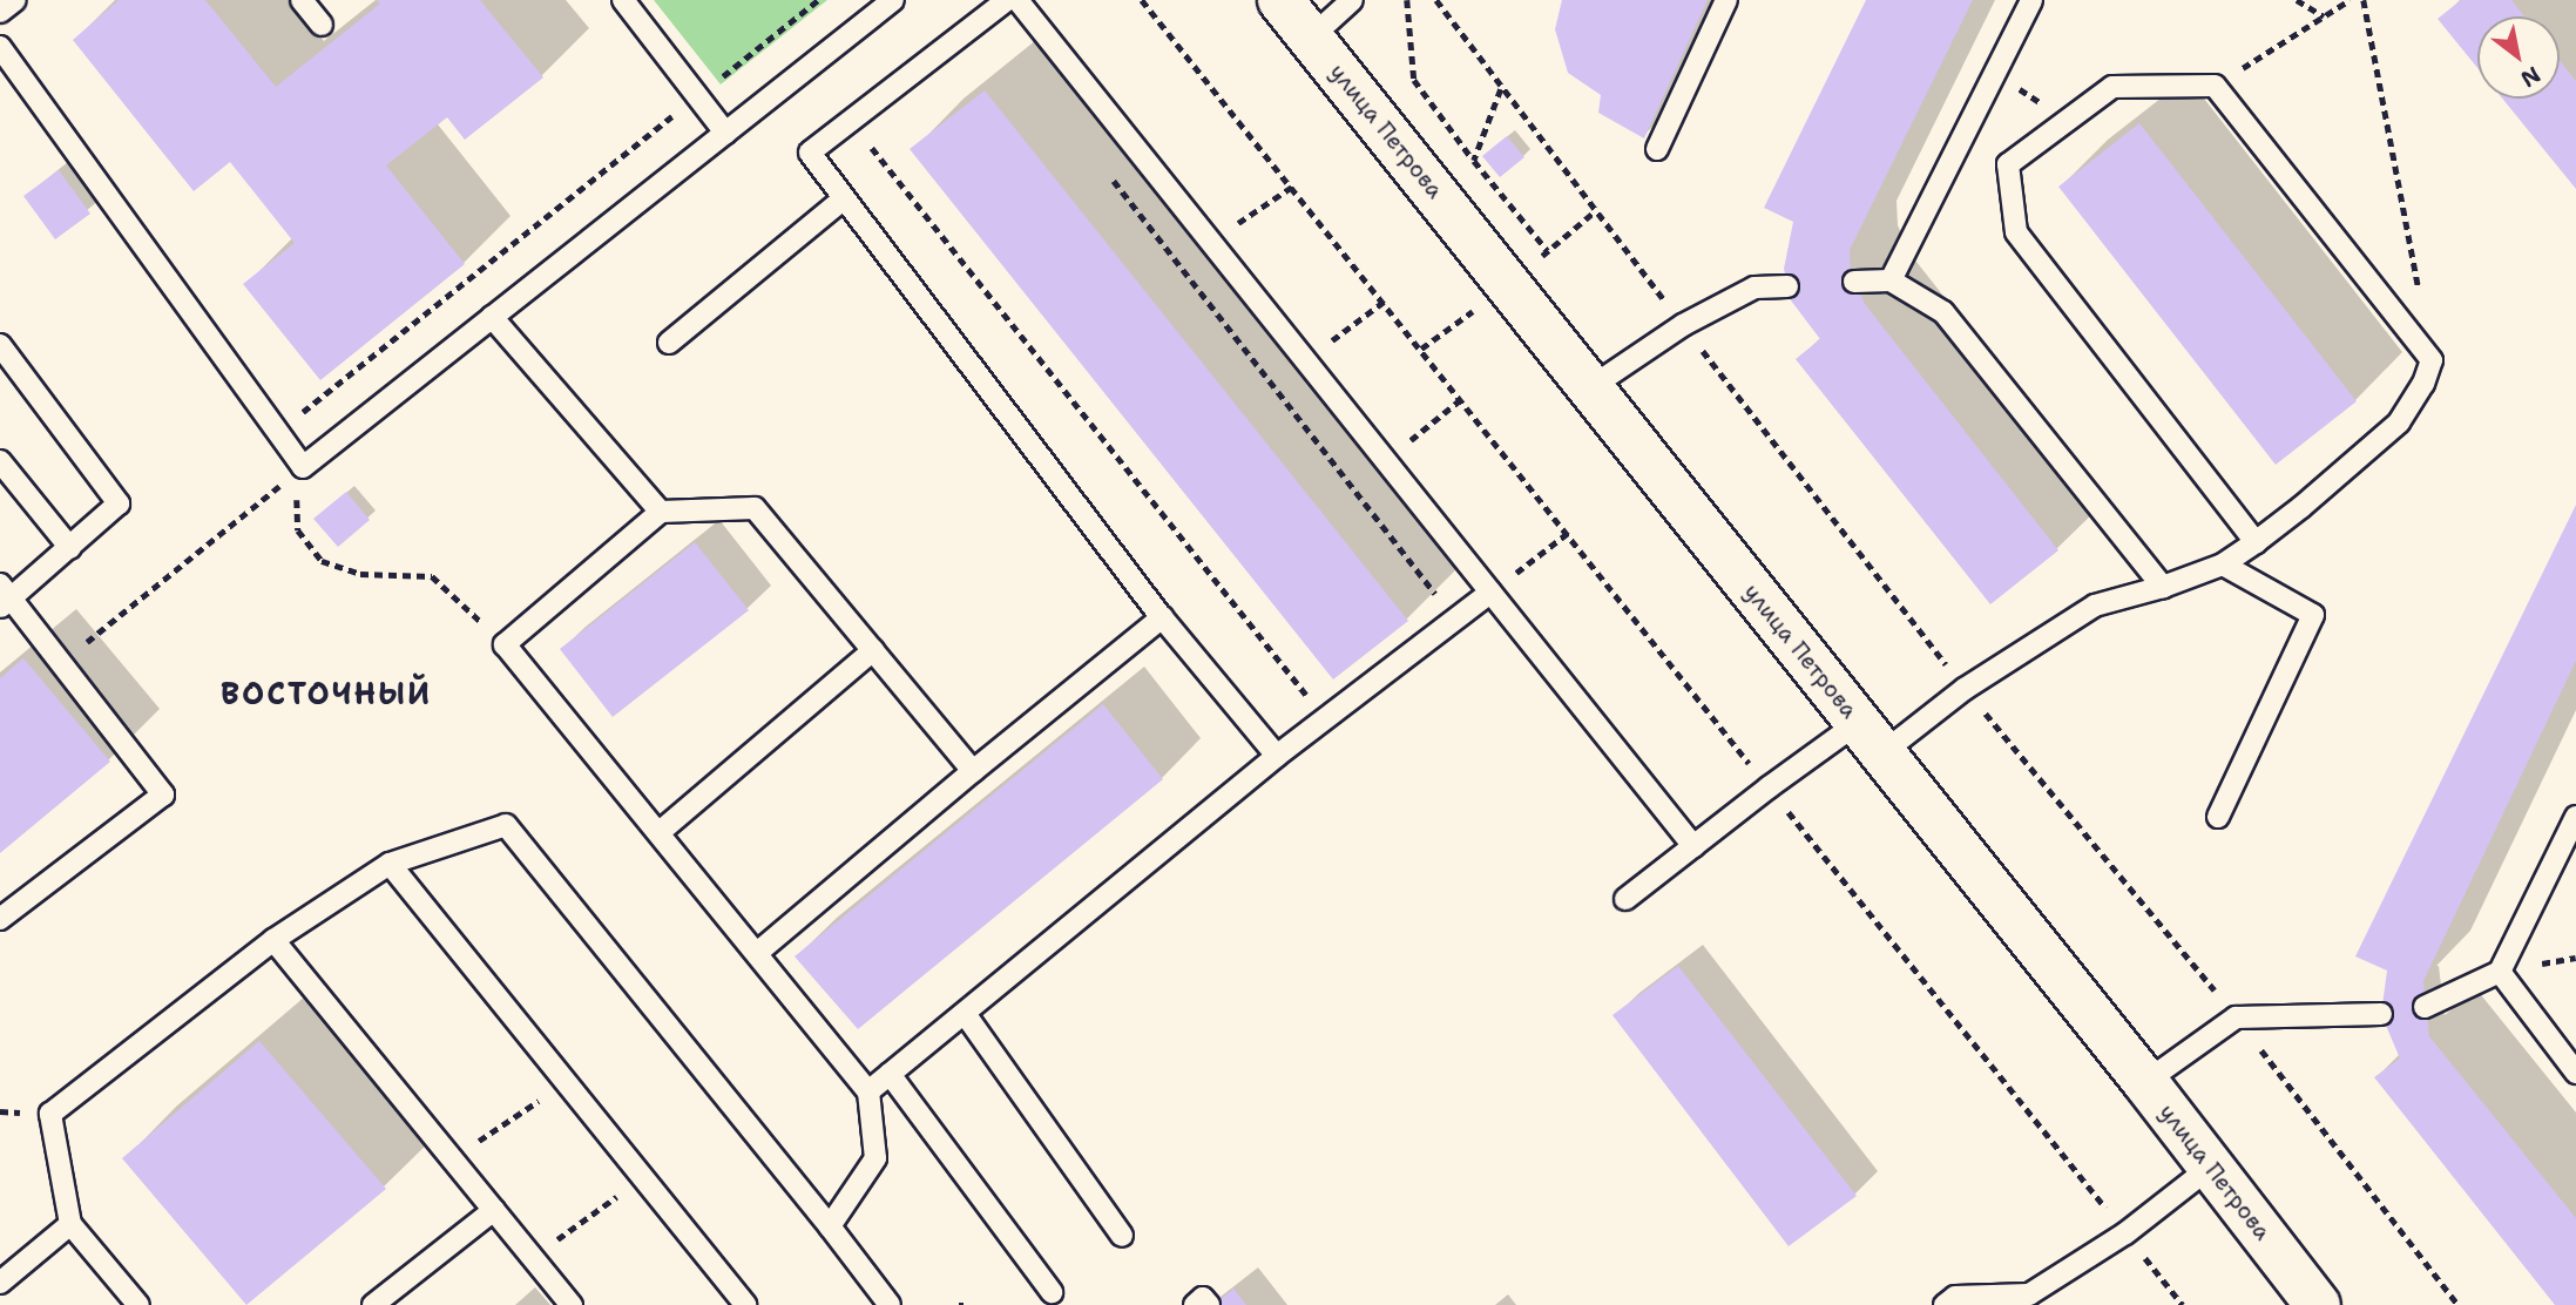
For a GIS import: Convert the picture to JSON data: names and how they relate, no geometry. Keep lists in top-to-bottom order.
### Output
{
  "streets": {
    "main road": ["улица Петрова"]
  },
  "districts": ["ВОСТОЧНЫЙ"],
  "north": "bottom right"
}
